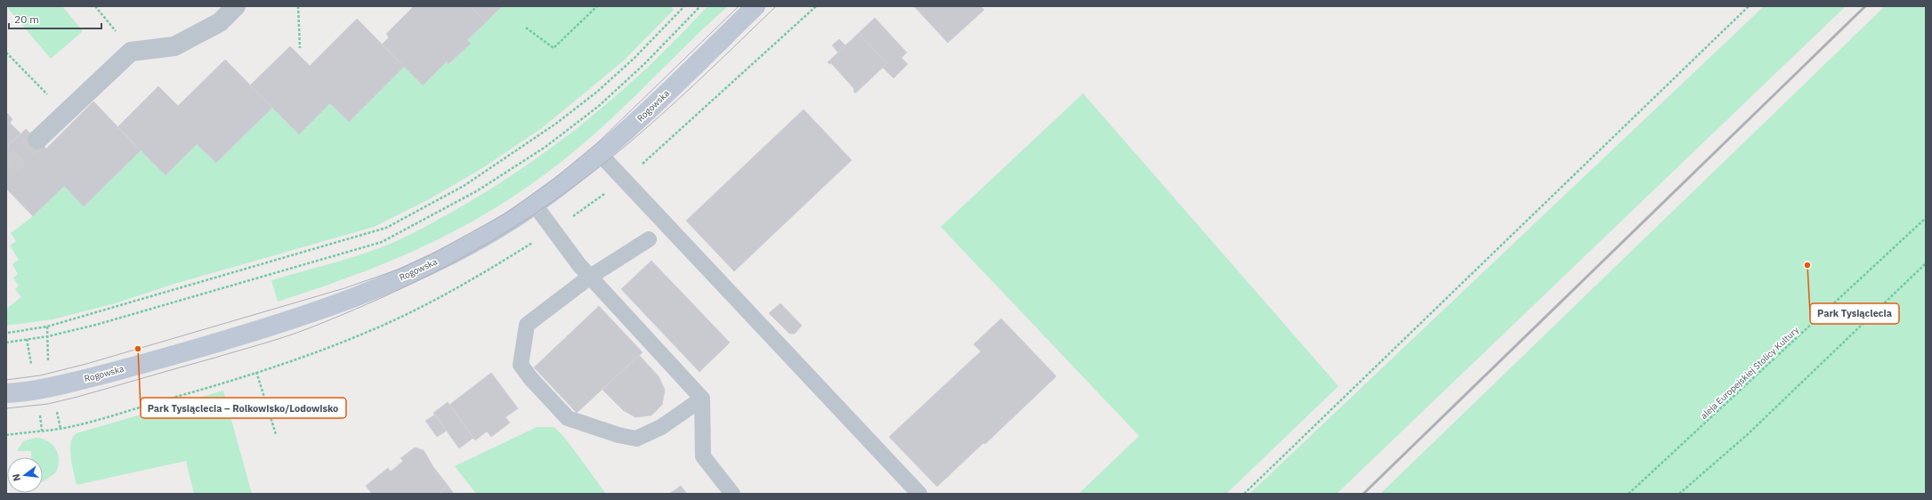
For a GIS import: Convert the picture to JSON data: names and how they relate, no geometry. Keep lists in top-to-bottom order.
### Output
{
  "streets": {
    "street": ["Rogowska"],
    "path": ["aleja Europejskiej Stolicy Kultury"]
  },
  "places": ["Park Tysiąclecia", "Park Tysiąclecia – Rolkowisko/Lodowisko"],
  "scale_bar": "20 m",
  "north": "left"
}
